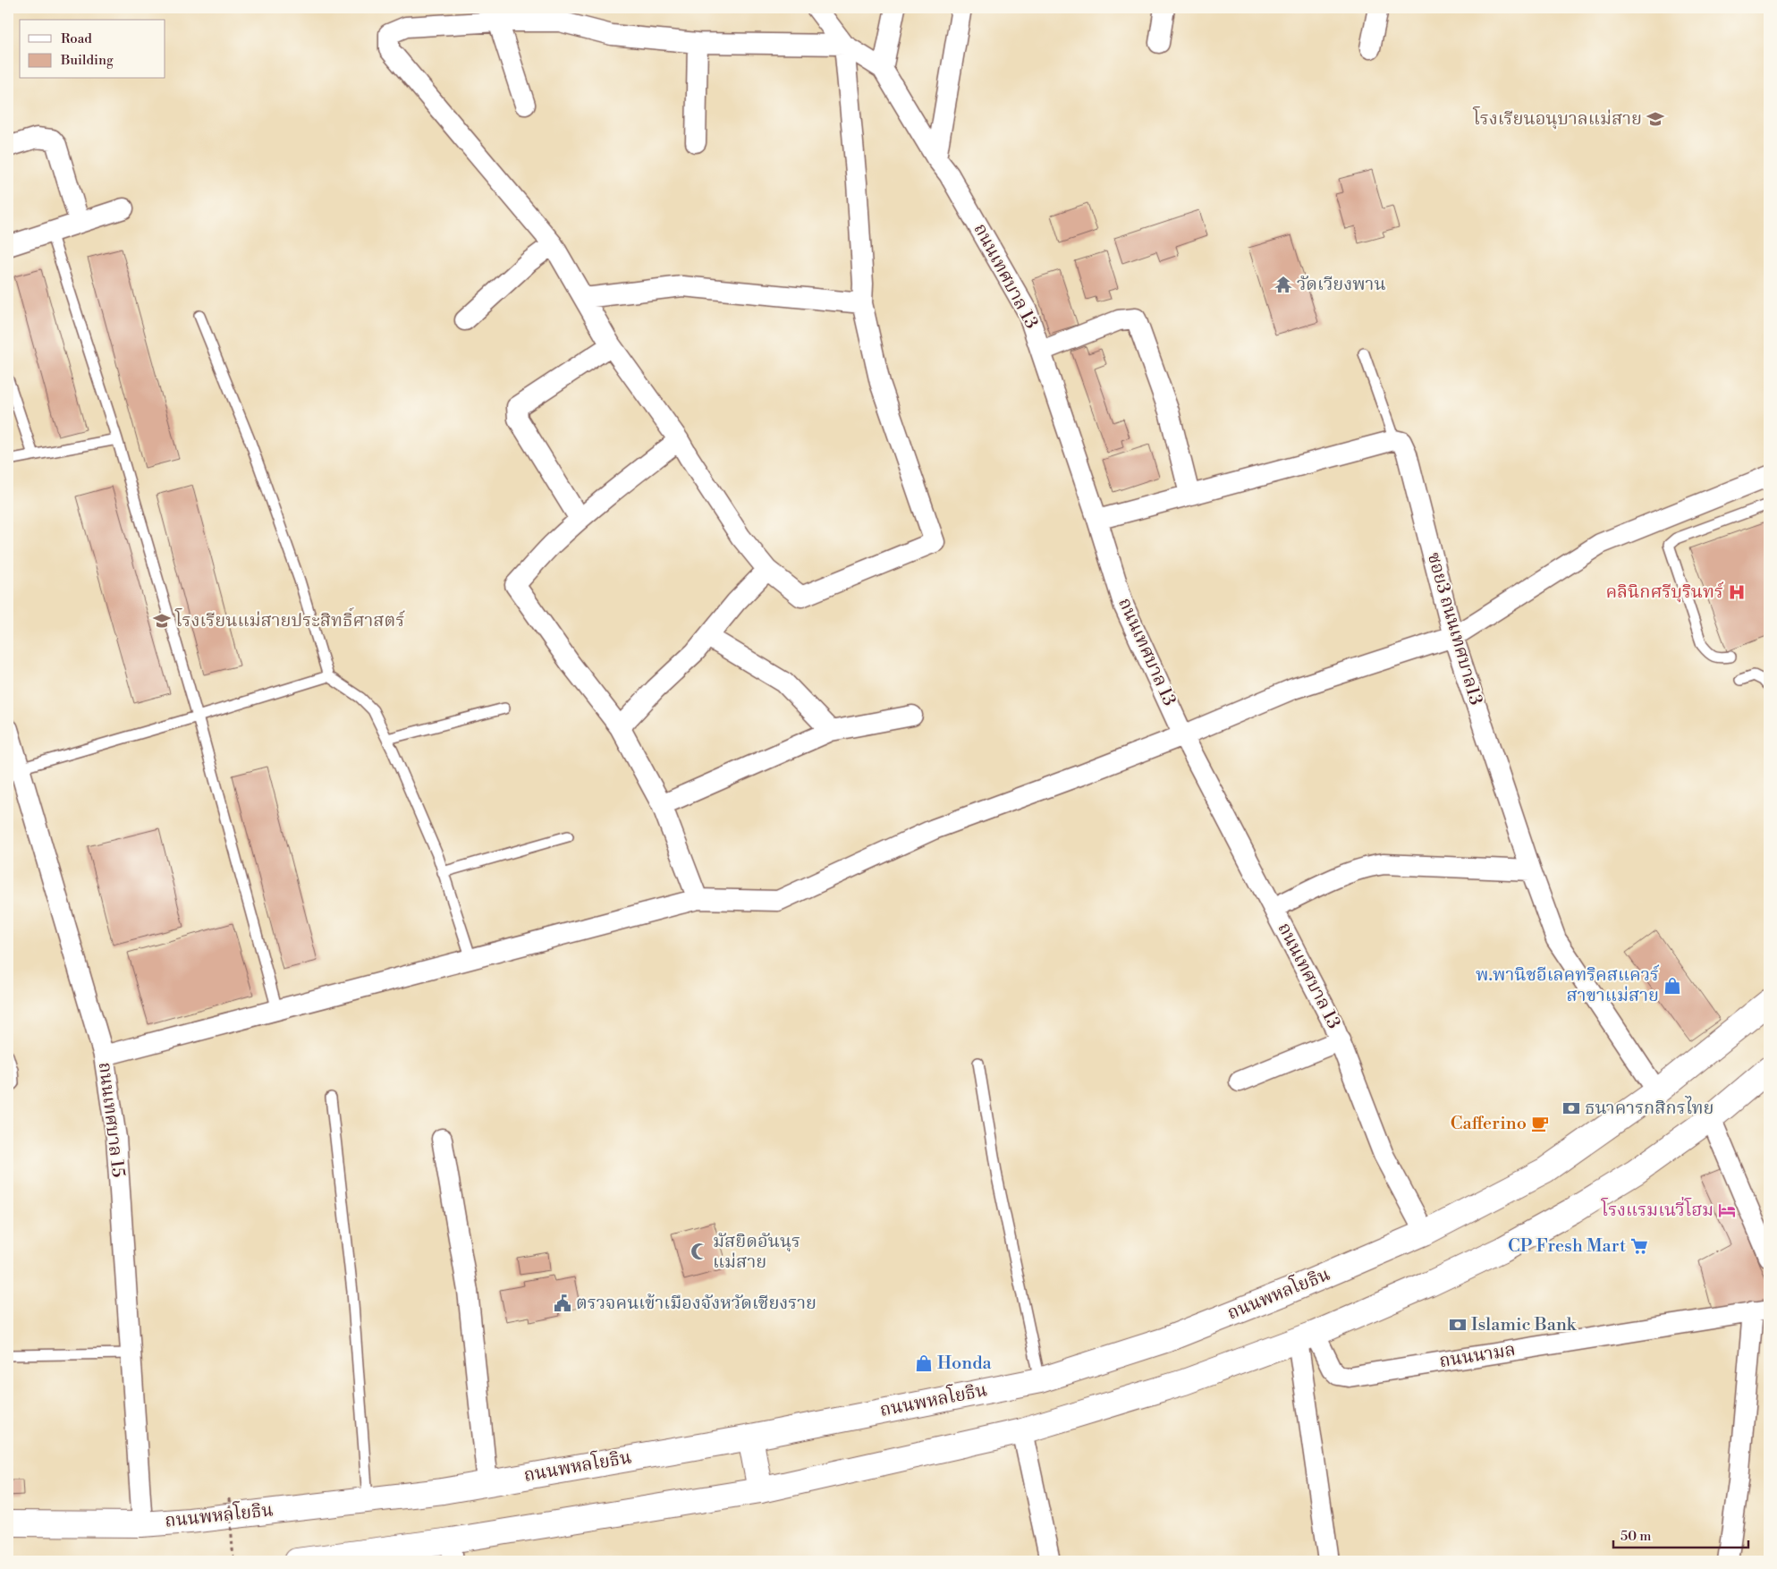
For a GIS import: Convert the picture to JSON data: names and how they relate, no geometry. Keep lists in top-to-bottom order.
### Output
{
  "streets": {
    "main road": ["ถนนพหลโยธิน"],
    "street": [
      "ถนนเทศบาล 13",
      "ซอย3 ถนนเทศบาล13",
      "ถนนเทศบาล 15",
      "ถนนนามล"
    ]
  },
  "crossings": [
    ["ถนนเทศบาล 13", "ถนนพหลโยธิน"],
    ["ซอย3 ถนนเทศบาล13", "ถนนพหลโยธิน"],
    ["ถนนเทศบาล 15", "ถนนพหลโยธิน"]
  ],
  "places": {
    "school or university": ["โรงเรียนอนุบาลแม่สาย", "โรงเรียนแม่สายประสิทธิ์ศาสตร์"],
    "temple": ["วัดเวียงพาน"],
    "hospital": ["คลินิกศรีบุรินทร์"],
    "shop": ["พ.พานิชอีเลคทริคสแควร์ สาขาแม่สาย", "Honda"],
    "bank": ["ธนาคารกสิกรไทย", "Islamic Bank"],
    "cafe": ["Cafferino"],
    "hotel": ["โรงแรมเนวี่โฮม"],
    "supermarket": ["CP Fresh Mart"],
    "mosque": ["มัสยิดอันนุร แม่สาย"],
    "public building": ["ตรวจคนเข้าเมืองจังหวัดเชียงราย"]
  },
  "legend": ["Road", "Building"],
  "scale_bar": "50 m"
}
